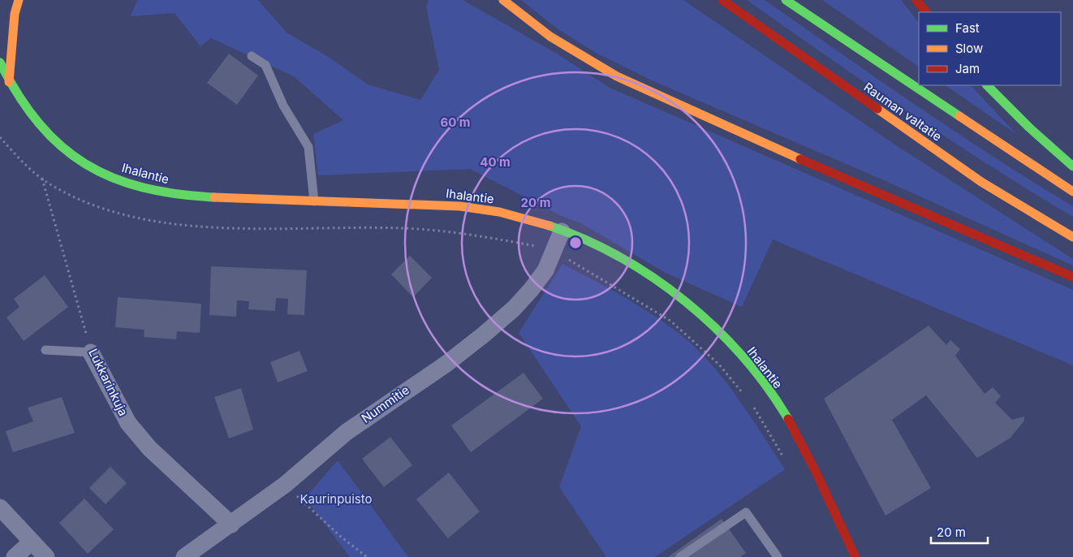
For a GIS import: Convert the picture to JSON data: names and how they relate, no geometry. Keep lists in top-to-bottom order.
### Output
{
  "streets": {
    "main road": ["Rauman valtatie", "Ihalantie"],
    "street": ["Lukkarinkuja", "Nummitie"]
  },
  "crossings": [
    ["Ihalantie", "Nummitie"],
    ["Lukkarinkuja", "Nummitie"]
  ],
  "parks": ["Kaurinpuisto"],
  "legend": ["Fast", "Slow", "Jam"],
  "scale_bar": "20 m",
  "rings": ["60 m", "40 m", "20 m"]
}
